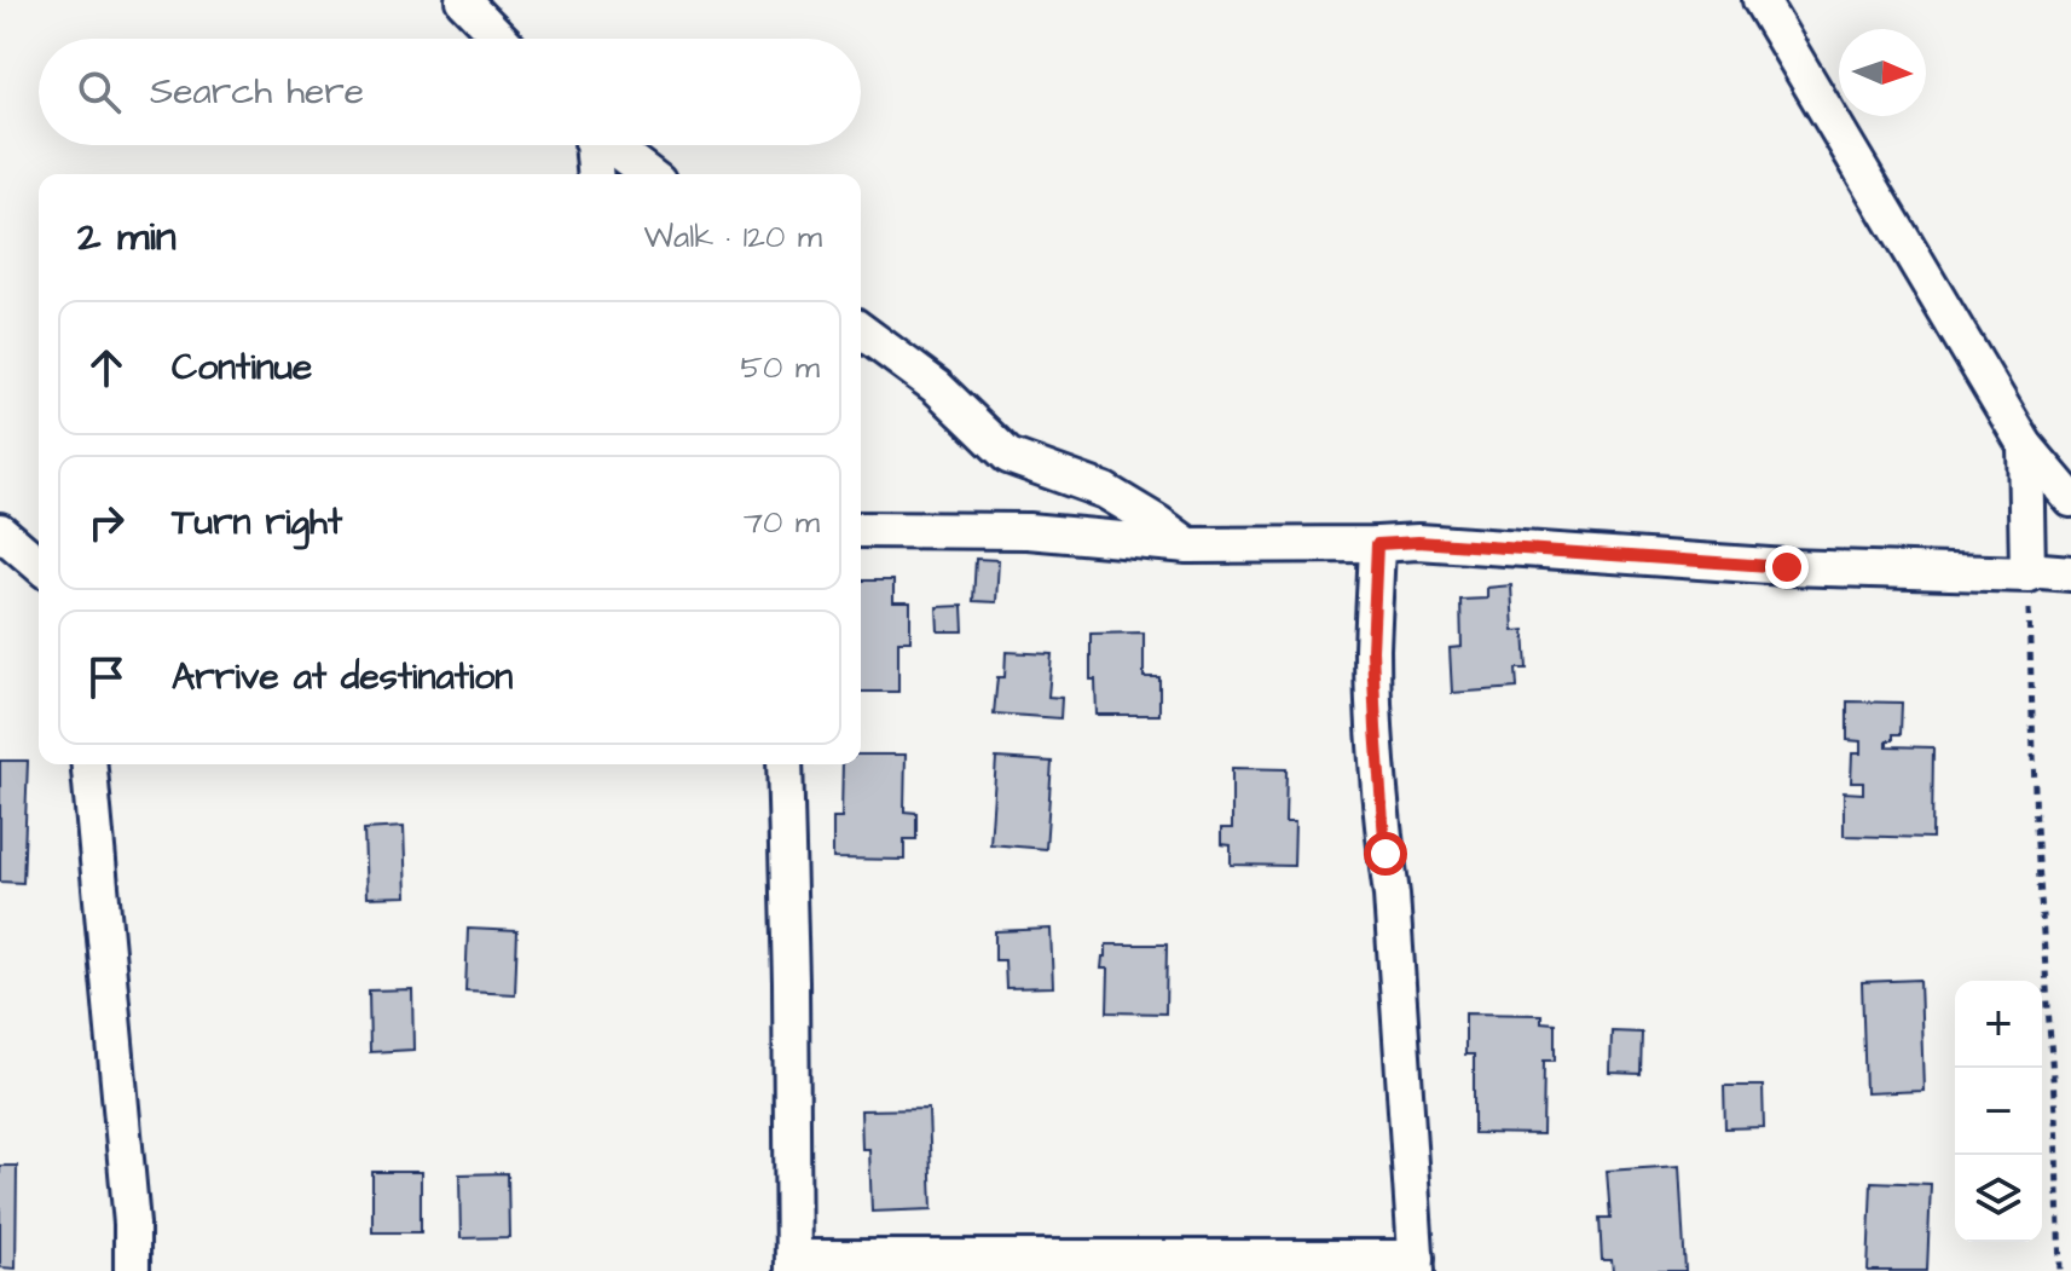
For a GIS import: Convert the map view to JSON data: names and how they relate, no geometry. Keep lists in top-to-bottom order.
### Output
{
  "north": "right",
  "page": {
    "search": "Search here",
    "heading": ["2 min", "Walk · 120 m"],
    "list": [
      ["Continue", "50 m"],
      ["Turn right", "70 m"],
      "Arrive at destination"
    ],
    "map_buttons": ["+", "−"]
  }
}
